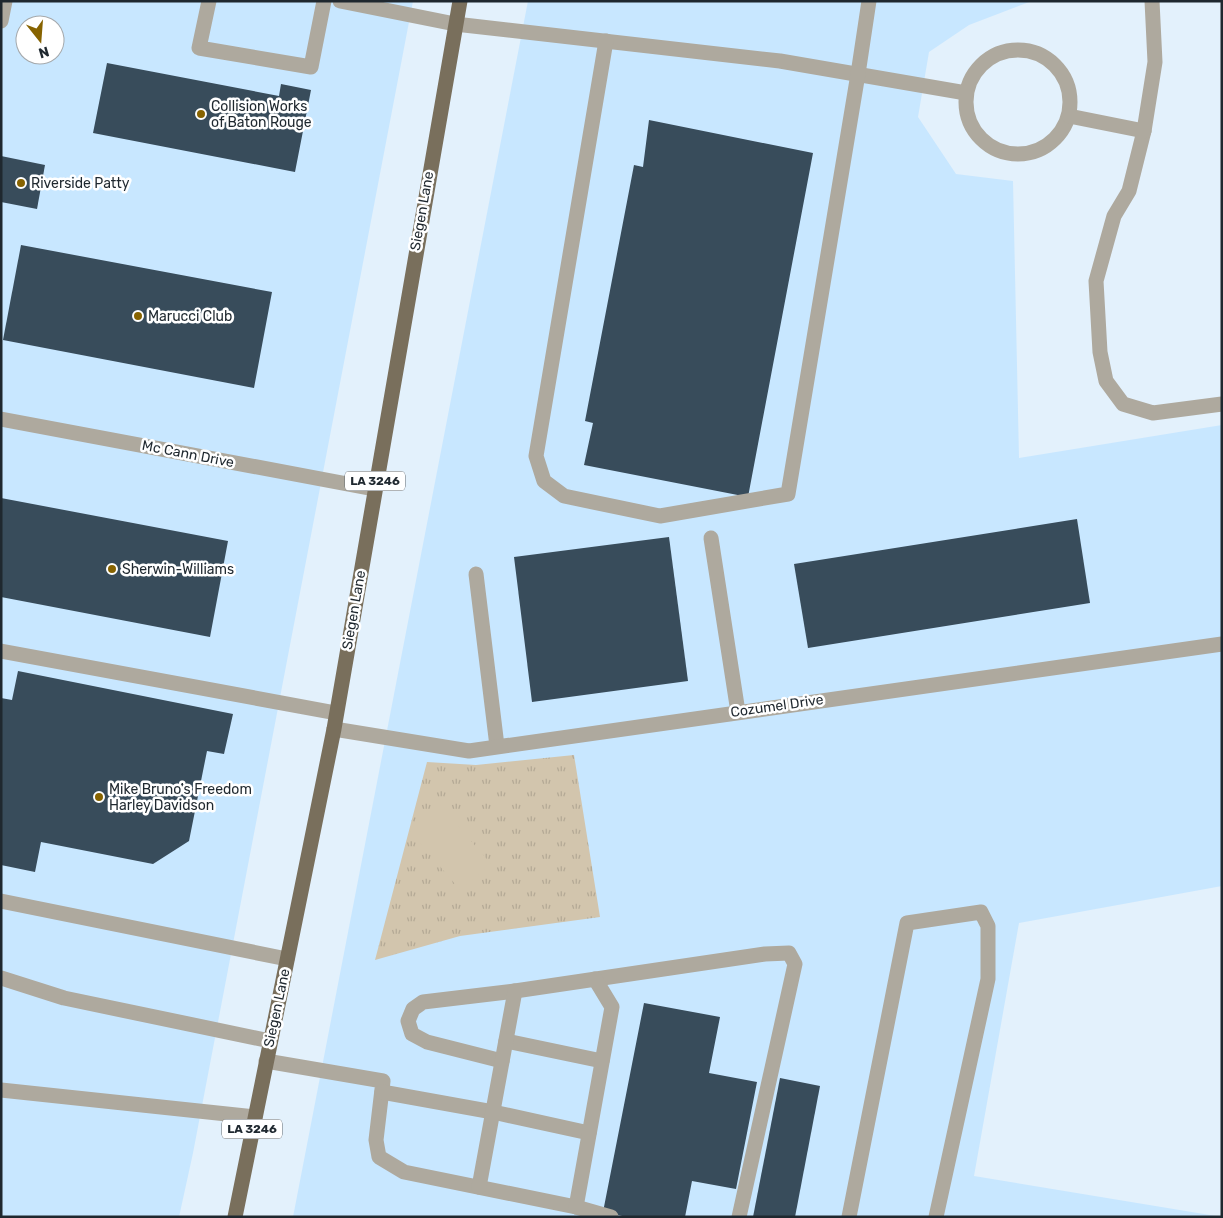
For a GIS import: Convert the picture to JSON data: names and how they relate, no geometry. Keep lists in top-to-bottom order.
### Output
{
  "streets": {
    "main road": ["Siegen Lane", "LA 3246"],
    "street": ["Mc Cann Drive", "Cozumel Drive"]
  },
  "crossings": [
    ["Siegen Lane", "Mc Cann Drive"],
    ["Siegen Lane", "Cozumel Drive"]
  ],
  "places": [
    "Collision Works of Baton Rouge",
    "Riverside Patty",
    "Marucci Club",
    "Sherwin-Williams",
    "Mike Bruno's Freedom Harley Davidson"
  ],
  "north": "bottom"
}
